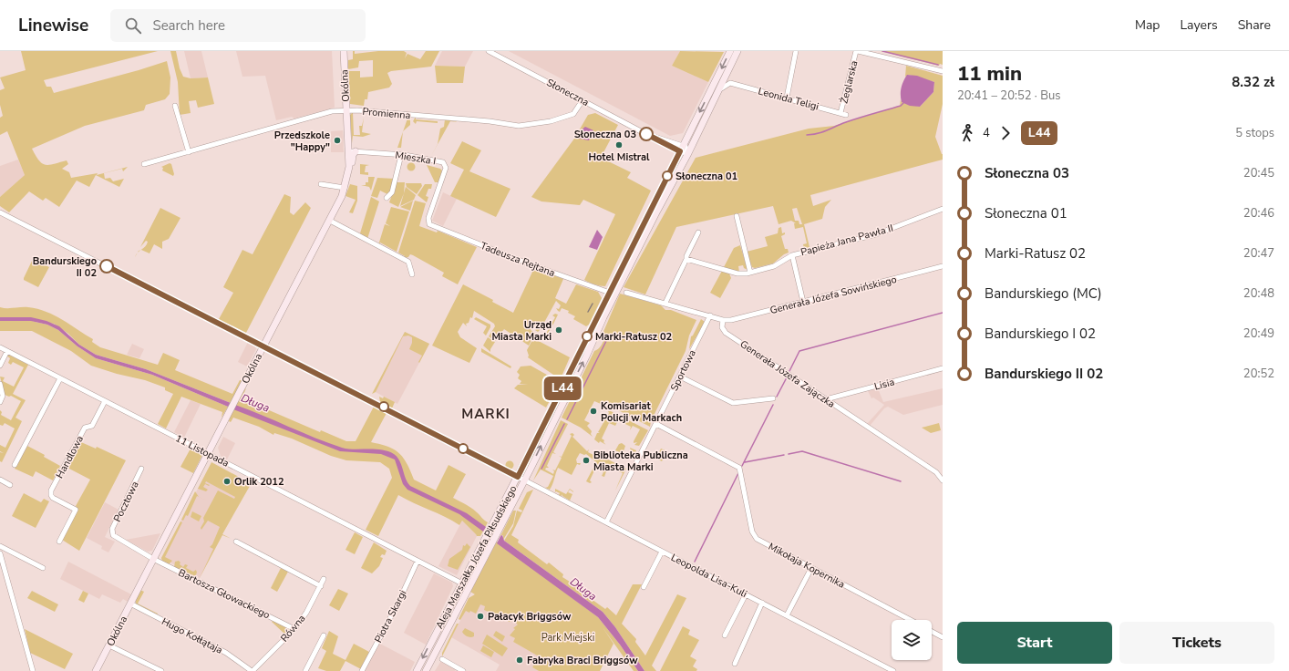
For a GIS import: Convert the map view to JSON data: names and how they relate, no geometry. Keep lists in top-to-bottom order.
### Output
{
  "streets": {
    "main road": ["Okólna", "Aleja Marszałka Józefa Piłsudskiego"],
    "street": [
      "Żeglarska",
      "Słoneczna",
      "Leonida Teligi",
      "Promienna",
      "Mieszka I",
      "Papieża Jana Pawła II",
      "Tadeusza Rejtana",
      "Generała Józefa Sowińskiego",
      "Sportowa",
      "Generała Józefa Zajączka",
      "Lisia",
      "11 Listopada",
      "Handlowa",
      "Pocztowa",
      "Mikołaja Kopernika",
      "Leopolda Lisa-Kuli",
      "Bartosza Głowackiego",
      "Piotra Skargi",
      "Równa",
      "Hugo Kołłątaja"
    ]
  },
  "crossings": [
    ["Żeglarska", "Leonida Teligi"],
    ["Okólna", "Promienna"],
    ["Okólna", "Mieszka I"],
    ["Okólna", "11 Listopada"],
    ["Okólna", "Leopolda Lisa-Kuli"],
    ["Okólna", "Bartosza Głowackiego"],
    ["Okólna", "Hugo Kołłątaja"],
    ["Słoneczna", "Promienna"],
    ["Słoneczna", "Aleja Marszałka Józefa Piłsudskiego"],
    ["Mieszka I", "Tadeusza Rejtana"],
    ["Tadeusza Rejtana", "Aleja Marszałka Józefa Piłsudskiego"],
    ["Generała Józefa Sowińskiego", "Generała Józefa Zajączka"],
    ["Sportowa", "Mikołaja Kopernika"],
    ["Sportowa", "Leopolda Lisa-Kuli"],
    ["Generała Józefa Zajączka", "Lisia"],
    ["11 Listopada", "Handlowa"],
    ["11 Listopada", "Aleja Marszałka Józefa Piłsudskiego"],
    ["11 Listopada", "Piotra Skargi"],
    ["Pocztowa", "Bartosza Głowackiego"],
    ["Aleja Marszałka Józefa Piłsudskiego", "Leopolda Lisa-Kuli"],
    ["Bartosza Głowackiego", "Równa"],
    ["Równa", "Hugo Kołłątaja"]
  ],
  "districts": ["MARKI"],
  "water": ["Długa"],
  "parks": ["Park Miejski"],
  "places": [
    "Słoneczna 03",
    "Przedszkole \"Happy\"",
    "Hotel Mistral",
    "Słoneczna 01",
    "Bandurskiego II 02",
    "Urząd Miasta Marki",
    "Marki-Ratusz 02",
    "Komisariat Policji w Markach",
    "Biblioteka Publiczna Miasta Marki",
    "Orlik 2012",
    "Pałacyk Briggsów",
    "Fabryka Braci Briggsów"
  ],
  "lines": ["bus line L44"],
  "page": {
    "header": "Linewise",
    "search": "Search here",
    "nav": ["Map", "Layers", "Share"],
    "on_map": "L44",
    "heading": ["11 min", "20:41 – 20:52 · Bus", "8.32 zł"],
    "legs": ["4", "L44", "5 stops"],
    "list": [
      {
        "name": "Słoneczna 03",
        "value": "20:45"
      },
      {
        "name": "Słoneczna 01",
        "value": "20:46"
      },
      {
        "name": "Marki-Ratusz 02",
        "value": "20:47"
      },
      {
        "name": "Bandurskiego (MC)",
        "value": "20:48"
      },
      {
        "name": "Bandurskiego I 02",
        "value": "20:49"
      },
      {
        "name": "Bandurskiego II 02",
        "value": "20:52"
      }
    ],
    "buttons": ["Start", "Tickets"]
  }
}
